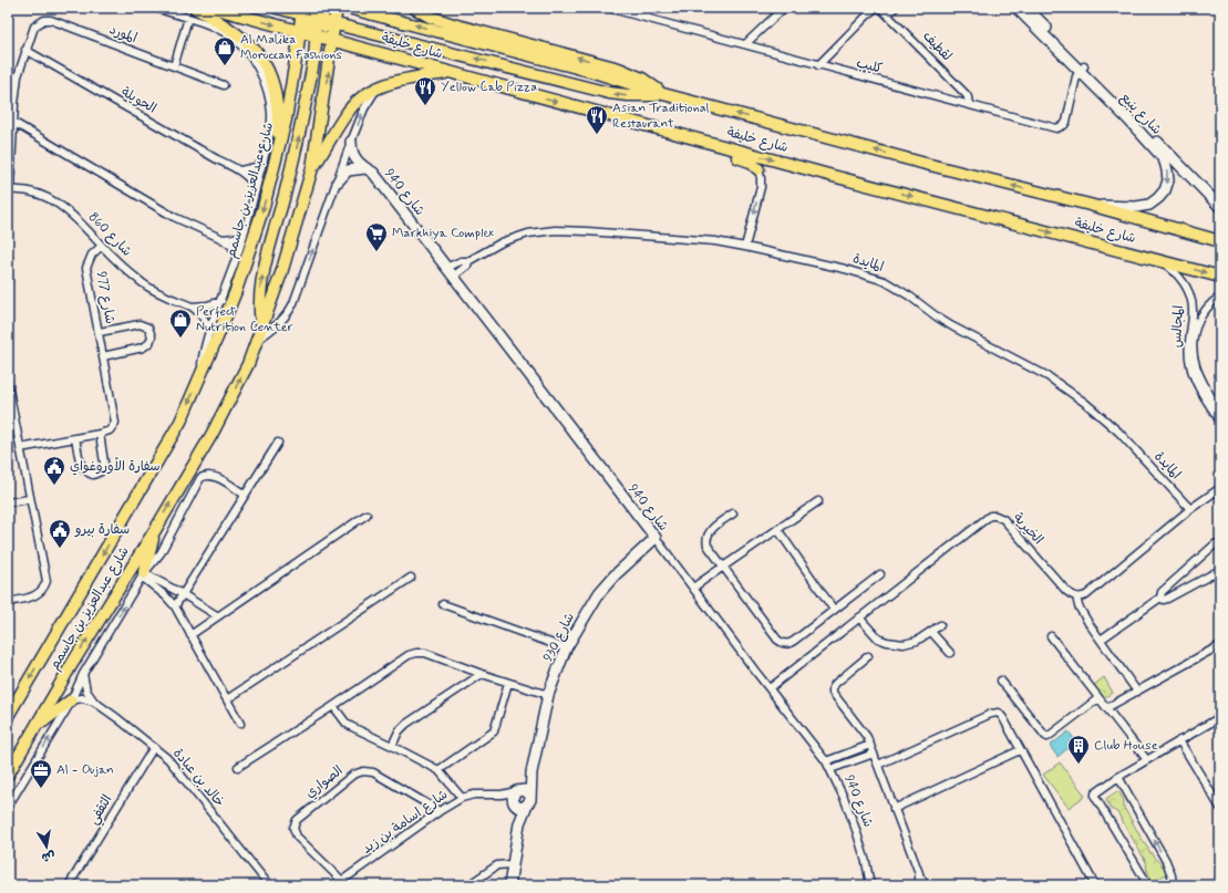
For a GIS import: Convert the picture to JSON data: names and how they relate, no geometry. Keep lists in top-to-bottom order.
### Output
{
  "streets": {
    "main road": ["شارع خليفة", "شارع عبدالعزيز بن جاسمم"],
    "street": [
      "المورد",
      "لقطيف",
      "كليب",
      "الحويلة",
      "شارع ينبع",
      "شارع 940",
      "شارع 860",
      "المايدة",
      "شارع 977",
      "المجالس",
      "الخيرية",
      "شارع 930",
      "خالد بن عبادة",
      "الصواري",
      "الثقفي",
      "شارع اسامة بن زيد"
    ]
  },
  "crossings": [
    ["المورد", "الحويلة"],
    ["المورد", "شارع 860"],
    ["شارع خليفة", "شارع ينبع"],
    ["شارع خليفة", "شارع عبدالعزيز بن جاسمم"],
    ["شارع خليفة", "المجالس"],
    ["لقطيف", "كليب"],
    ["كليب", "شارع ينبع"],
    ["الحويلة", "شارع عبدالعزيز بن جاسمم"],
    ["شارع عبدالعزيز بن جاسمم", "شارع 860"],
    ["شارع 940", "المايدة"],
    ["شارع 940", "الخيرية"],
    ["شارع 940", "شارع 930"],
    ["شارع 860", "شارع 977"],
    ["شارع 930", "شارع اسامة بن زيد"],
    ["خالد بن عبادة", "الثقفي"],
    ["الصواري", "شارع اسامة بن زيد"]
  ],
  "places": {
    "shop": ["Al Malika Moroccan Fashions", "Perfect Nutrition Center"],
    "restaurant": ["Yellow Cab Pizza", "Asian Traditional Restaurant"],
    "supermarket": ["Markhiya Complex"],
    "public building": ["سفارة الأوروغواي", "سفارة بيرو"],
    "building": ["Club House"],
    "office": ["Al - Oujan"]
  },
  "north": "bottom"
}
